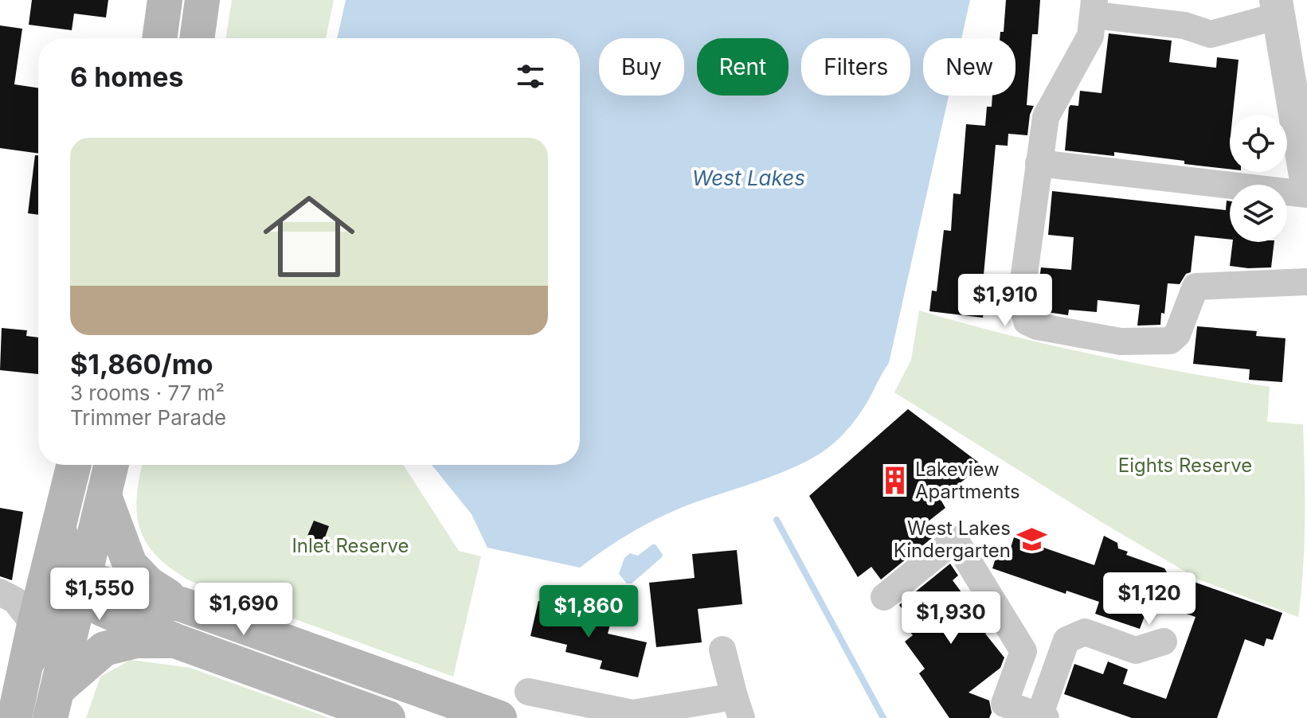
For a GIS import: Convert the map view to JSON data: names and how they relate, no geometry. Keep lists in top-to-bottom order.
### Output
{
  "water": ["West Lakes"],
  "parks": ["Eights Reserve", "Inlet Reserve"],
  "places": {
    "building": ["Lakeview Apartments"],
    "school or university": ["West Lakes Kindergarten"]
  },
  "page": {
    "chip": [
      "Buy",
      "Rent",
      "Filters",
      "New"
    ],
    "heading": "6 homes",
    "list": [
      {
        "name": "$1,860/mo",
        "note": "3 rooms · 77 m² · Trimmer Parade"
      }
    ],
    "price": [
      "$1,910",
      "$1,550",
      "$1,120",
      "$1,690",
      "$1,860",
      "$1,930"
    ]
  }
}
